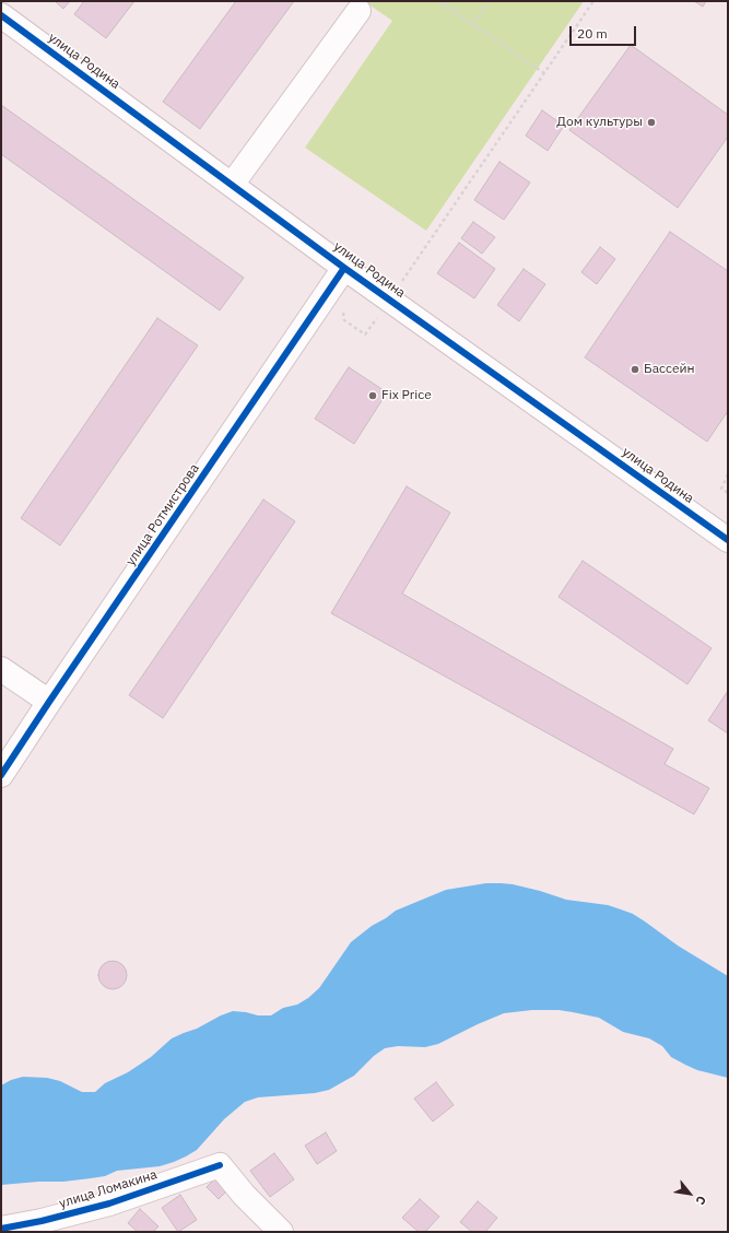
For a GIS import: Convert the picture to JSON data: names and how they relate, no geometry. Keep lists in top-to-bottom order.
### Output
{
  "streets": {
    "street": ["улица Родина", "улица Ротмистрова", "улица Ломакина"]
  },
  "crossings": [
    ["улица Родина", "улица Ротмистрова"]
  ],
  "places": ["Дом культуры", "Бассейн", "Fix Price"],
  "scale_bar": "20 m",
  "north": "bottom right"
}
